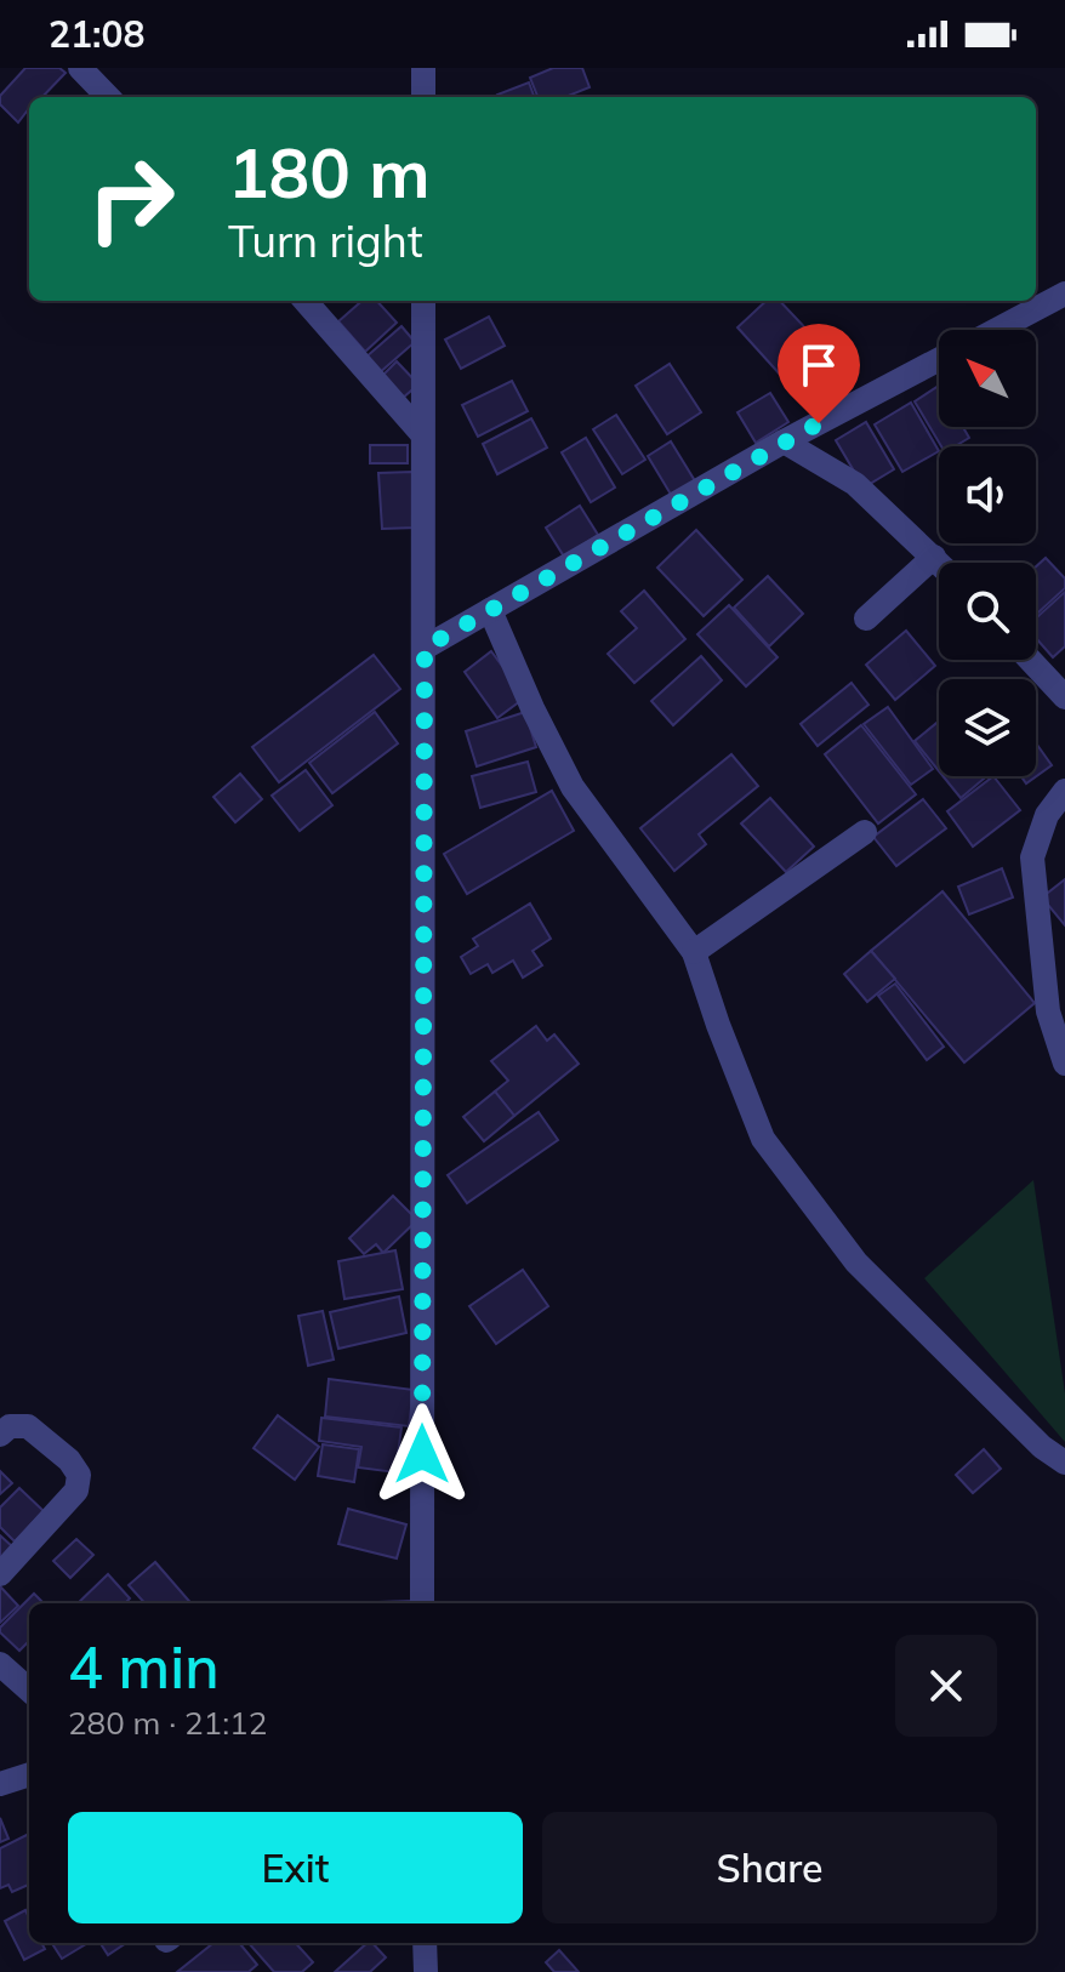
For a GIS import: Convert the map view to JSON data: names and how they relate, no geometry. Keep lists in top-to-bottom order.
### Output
{
  "north": "top left",
  "page": {
    "status": "21:08",
    "turn": ["180 m", "Turn right"],
    "heading": ["4 min", "280 m · 21:12"],
    "buttons": ["Exit", "Share"]
  }
}
